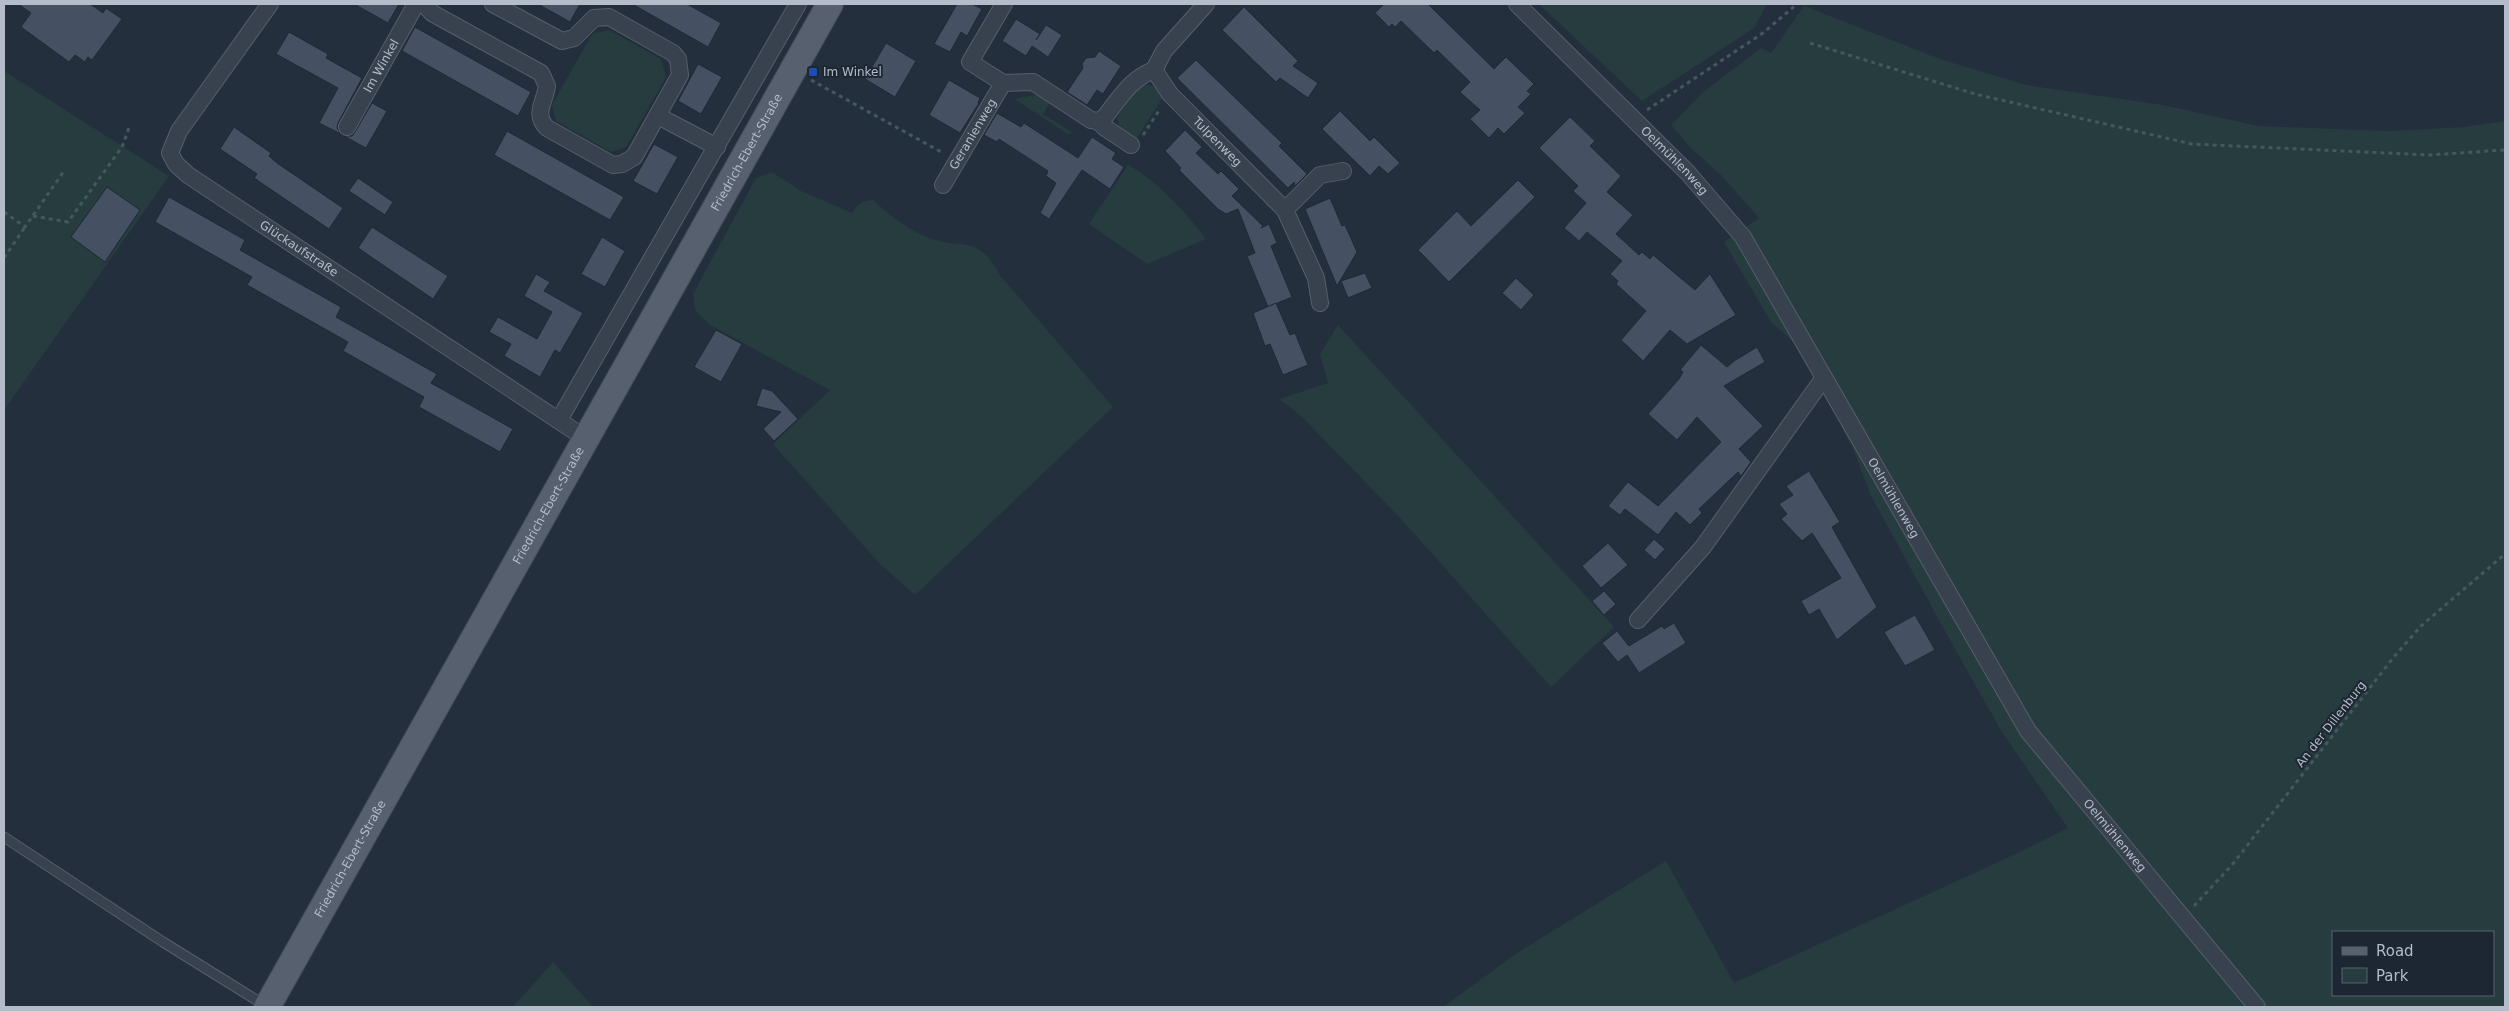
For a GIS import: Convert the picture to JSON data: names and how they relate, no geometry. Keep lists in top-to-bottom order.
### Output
{
  "streets": {
    "main road": ["Friedrich-Ebert-Straße"],
    "street": [
      "Im Winkel",
      "Geranienweg",
      "Tulpenweg",
      "Oelmühlenweg",
      "Glückaufstraße"
    ],
    "path": ["An der Dillenburg"]
  },
  "crossings": [
    ["Friedrich-Ebert-Straße", "Glückaufstraße"],
    ["Oelmühlenweg", "An der Dillenburg"]
  ],
  "places": {
    "transit": ["Im Winkel"]
  },
  "legend": ["Road", "Park"]
}
